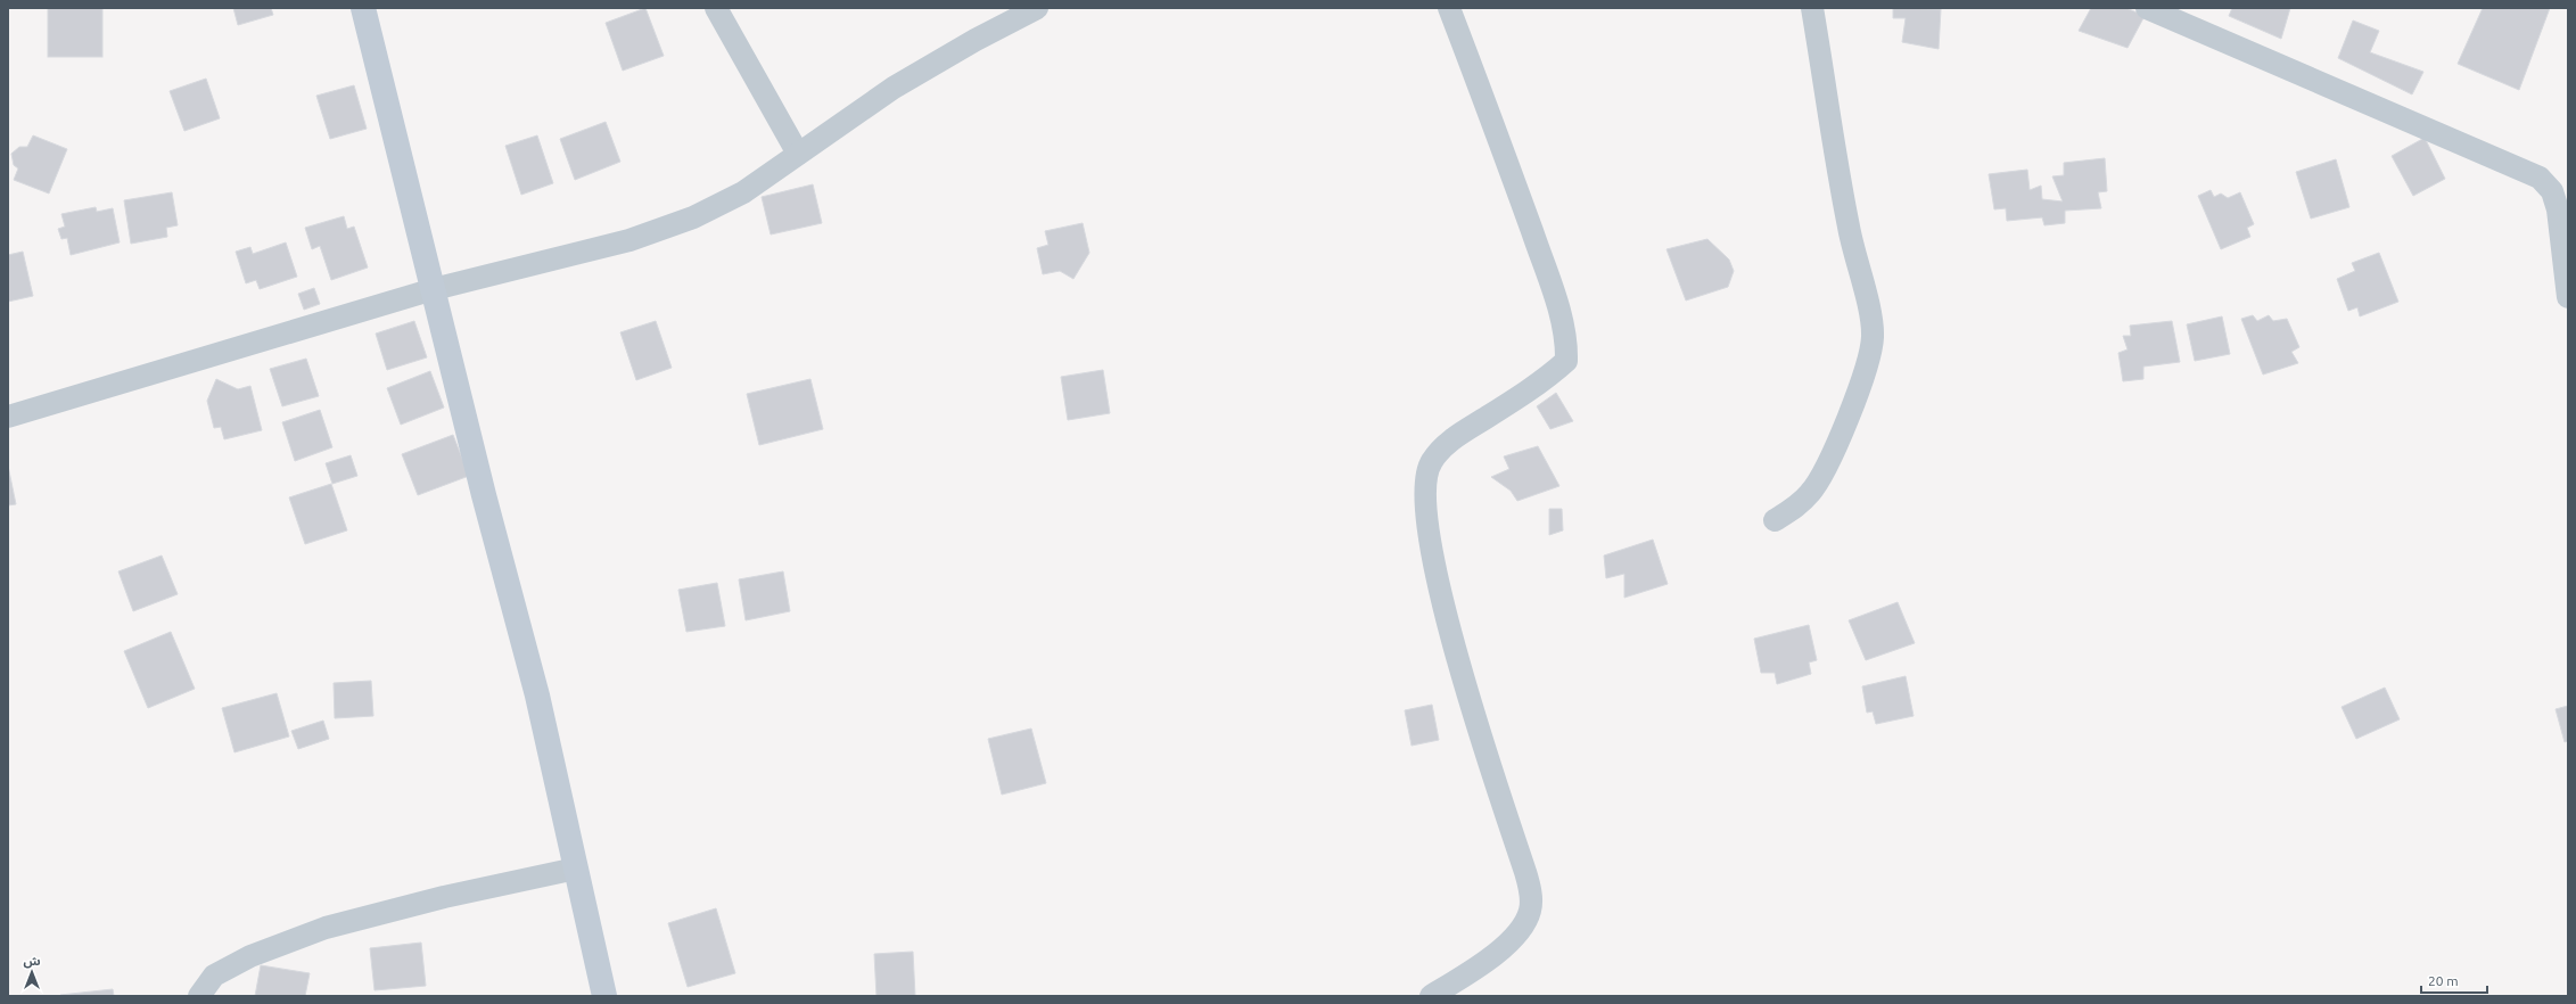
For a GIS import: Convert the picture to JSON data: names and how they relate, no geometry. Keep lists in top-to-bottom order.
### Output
{
  "scale_bar": "20 m",
  "north": "top"
}
